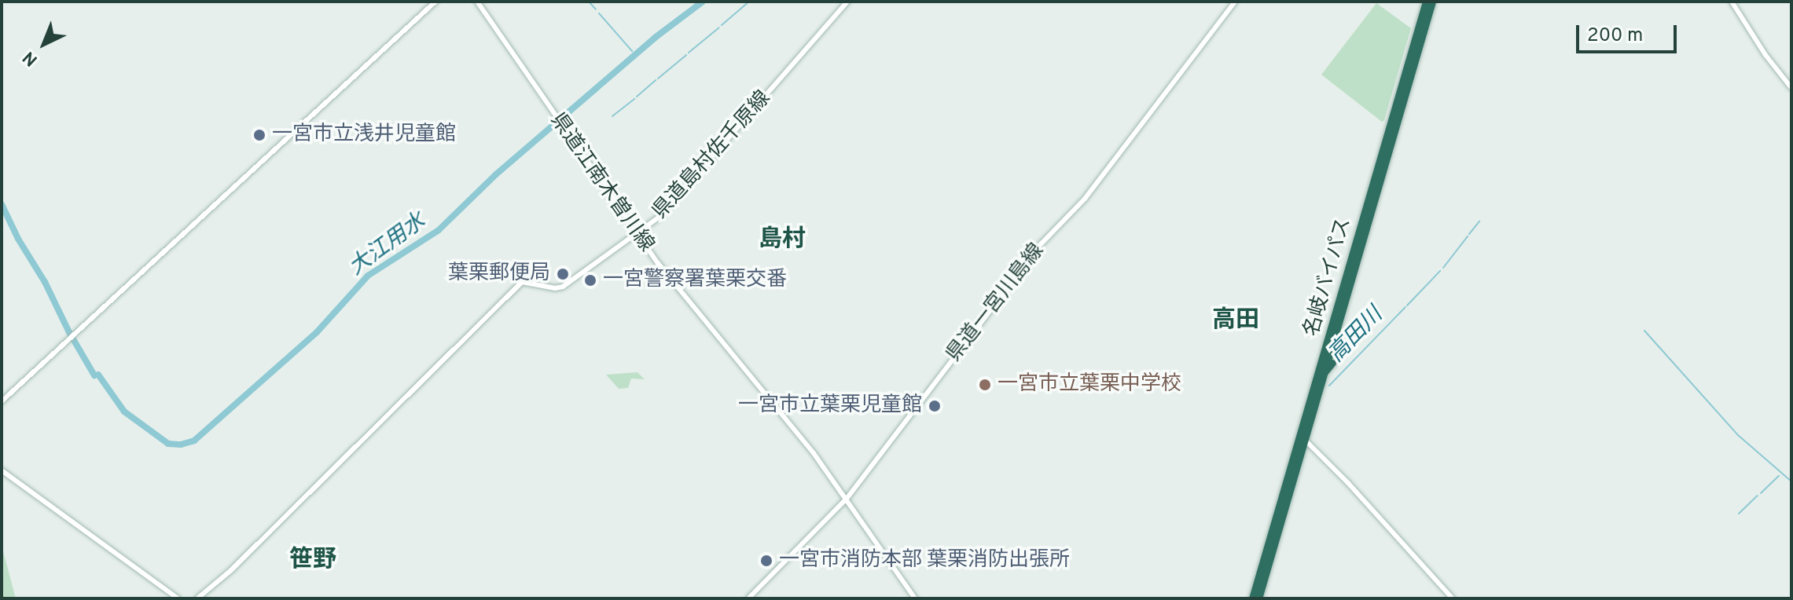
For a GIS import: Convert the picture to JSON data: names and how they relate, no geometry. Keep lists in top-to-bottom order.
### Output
{
  "streets": {
    "highway": ["名岐バイパス"],
    "main road": ["県道島村佐千原線", "県道江南木曽川線", "県道一宮川島線"]
  },
  "crossings": [
    ["県道島村佐千原線", "県道江南木曽川線"],
    ["県道江南木曽川線", "県道一宮川島線"]
  ],
  "districts": ["島村", "高田", "笹野"],
  "water": ["大江用水", "高田川"],
  "places": [
    "一宮市立浅井児童館",
    "葉栗郵便局",
    "一宮警察署葉栗交番",
    "一宮市立葉栗中学校",
    "一宮市立葉栗児童館",
    "一宮市消防本部 葉栗消防出張所"
  ],
  "scale_bar": "200 m",
  "north": "bottom left"
}
